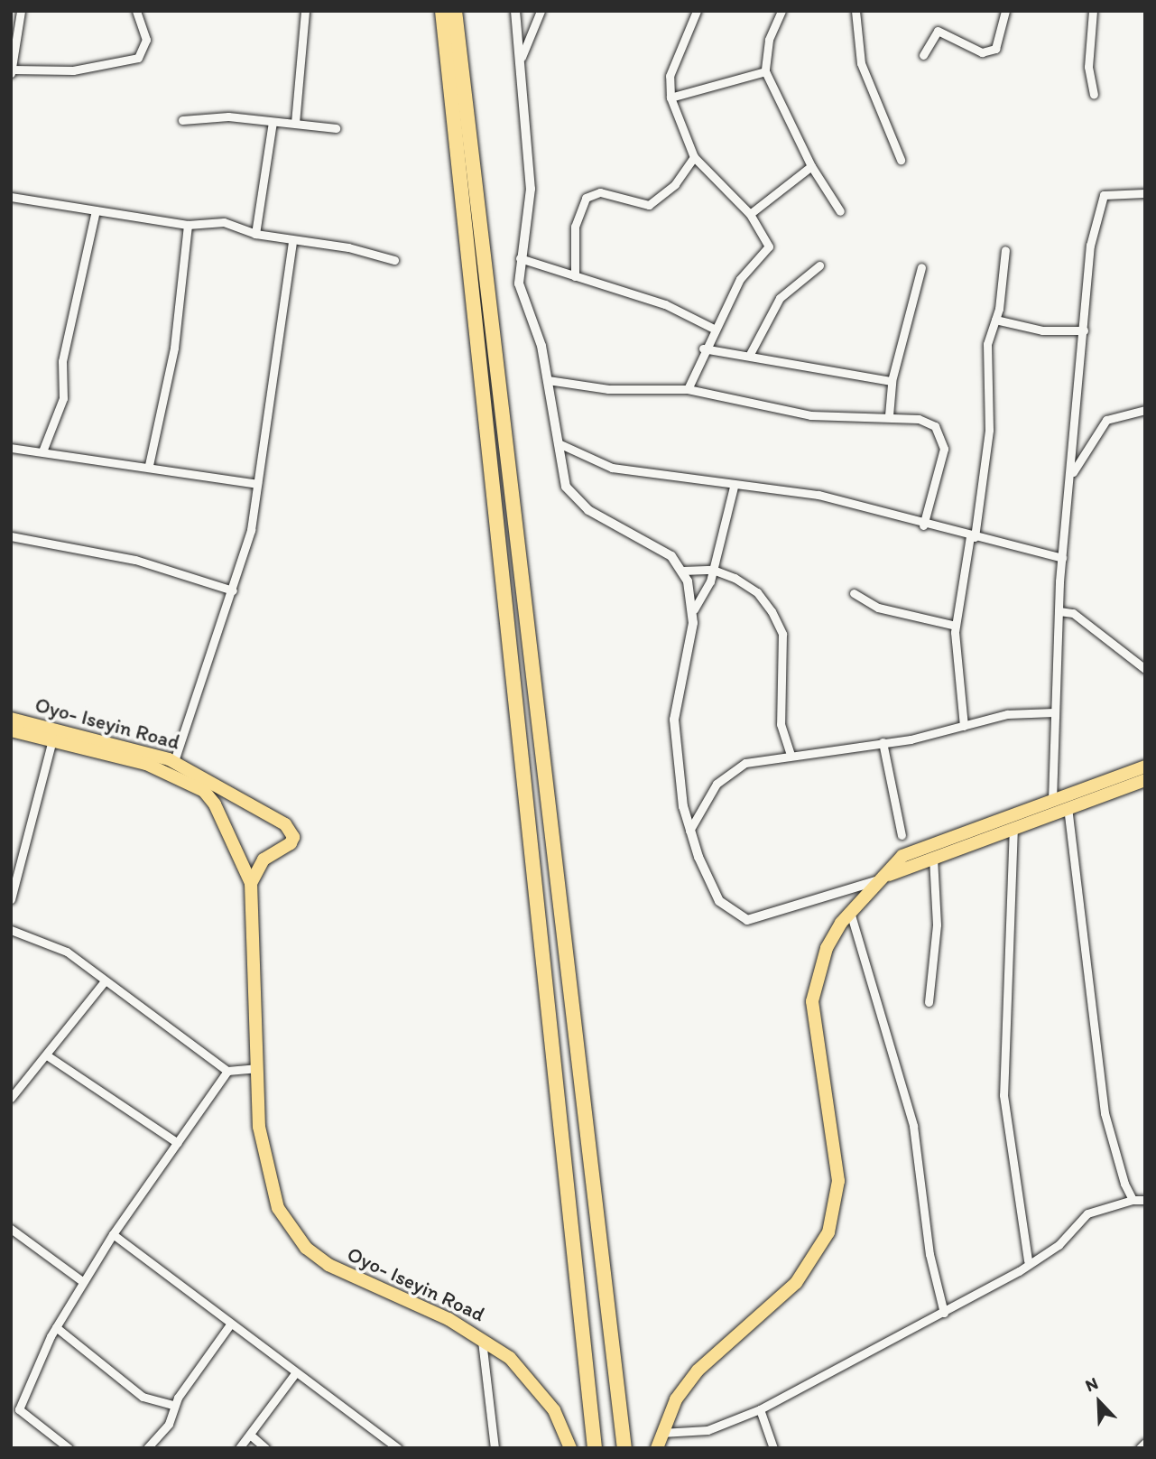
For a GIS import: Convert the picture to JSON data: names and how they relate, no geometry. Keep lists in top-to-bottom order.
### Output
{
  "streets": {
    "main road": ["Oyo- Iseyin Road"]
  },
  "north": "top left"
}
